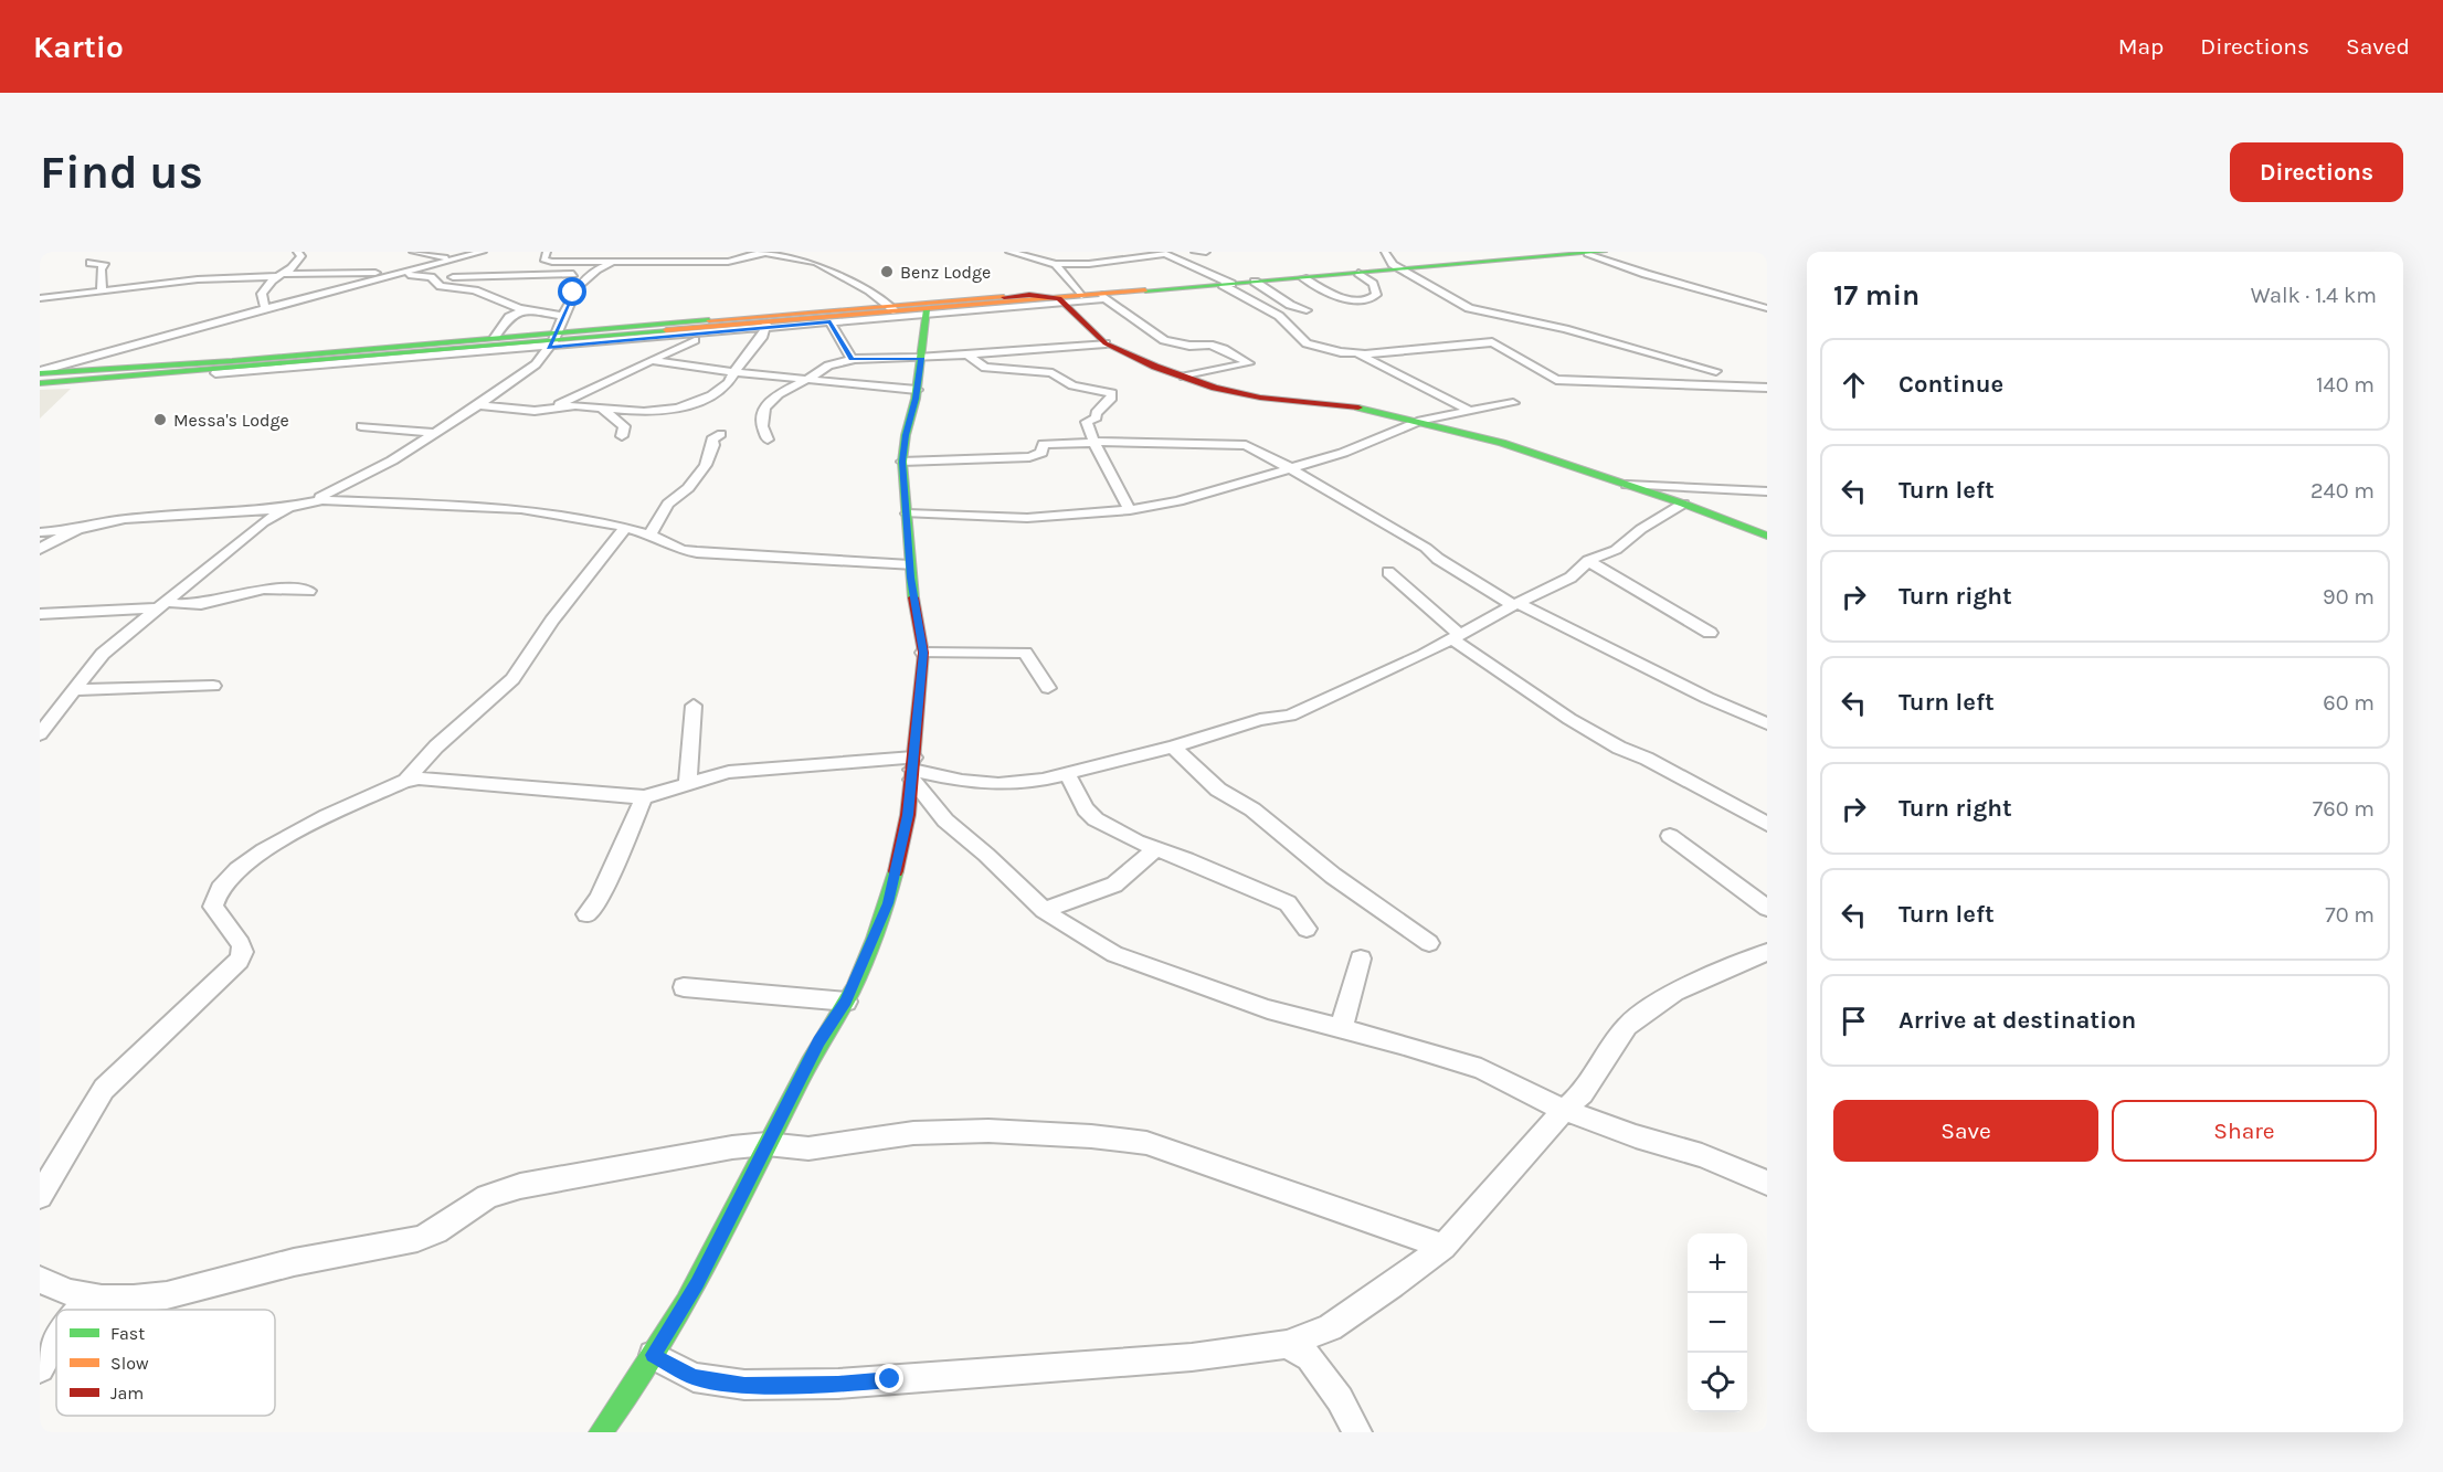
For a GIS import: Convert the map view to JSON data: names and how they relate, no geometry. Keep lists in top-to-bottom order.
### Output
{
  "places": ["Benz Lodge", "Messa's Lodge"],
  "legend": ["Fast", "Slow", "Jam"],
  "page": {
    "header": "Kartio",
    "nav": ["Map", "Directions", "Saved"],
    "buttons": [
      "Directions",
      ["Save", "Share"]
    ],
    "title": "Find us",
    "heading": ["17 min", "Walk · 1.4 km"],
    "list": [
      ["Continue", "140 m"],
      ["Turn left", "240 m"],
      ["Turn right", "90 m"],
      ["Turn left", "60 m"],
      ["Turn right", "760 m"],
      ["Turn left", "70 m"],
      "Arrive at destination"
    ],
    "map_buttons": ["+", "−"]
  }
}
